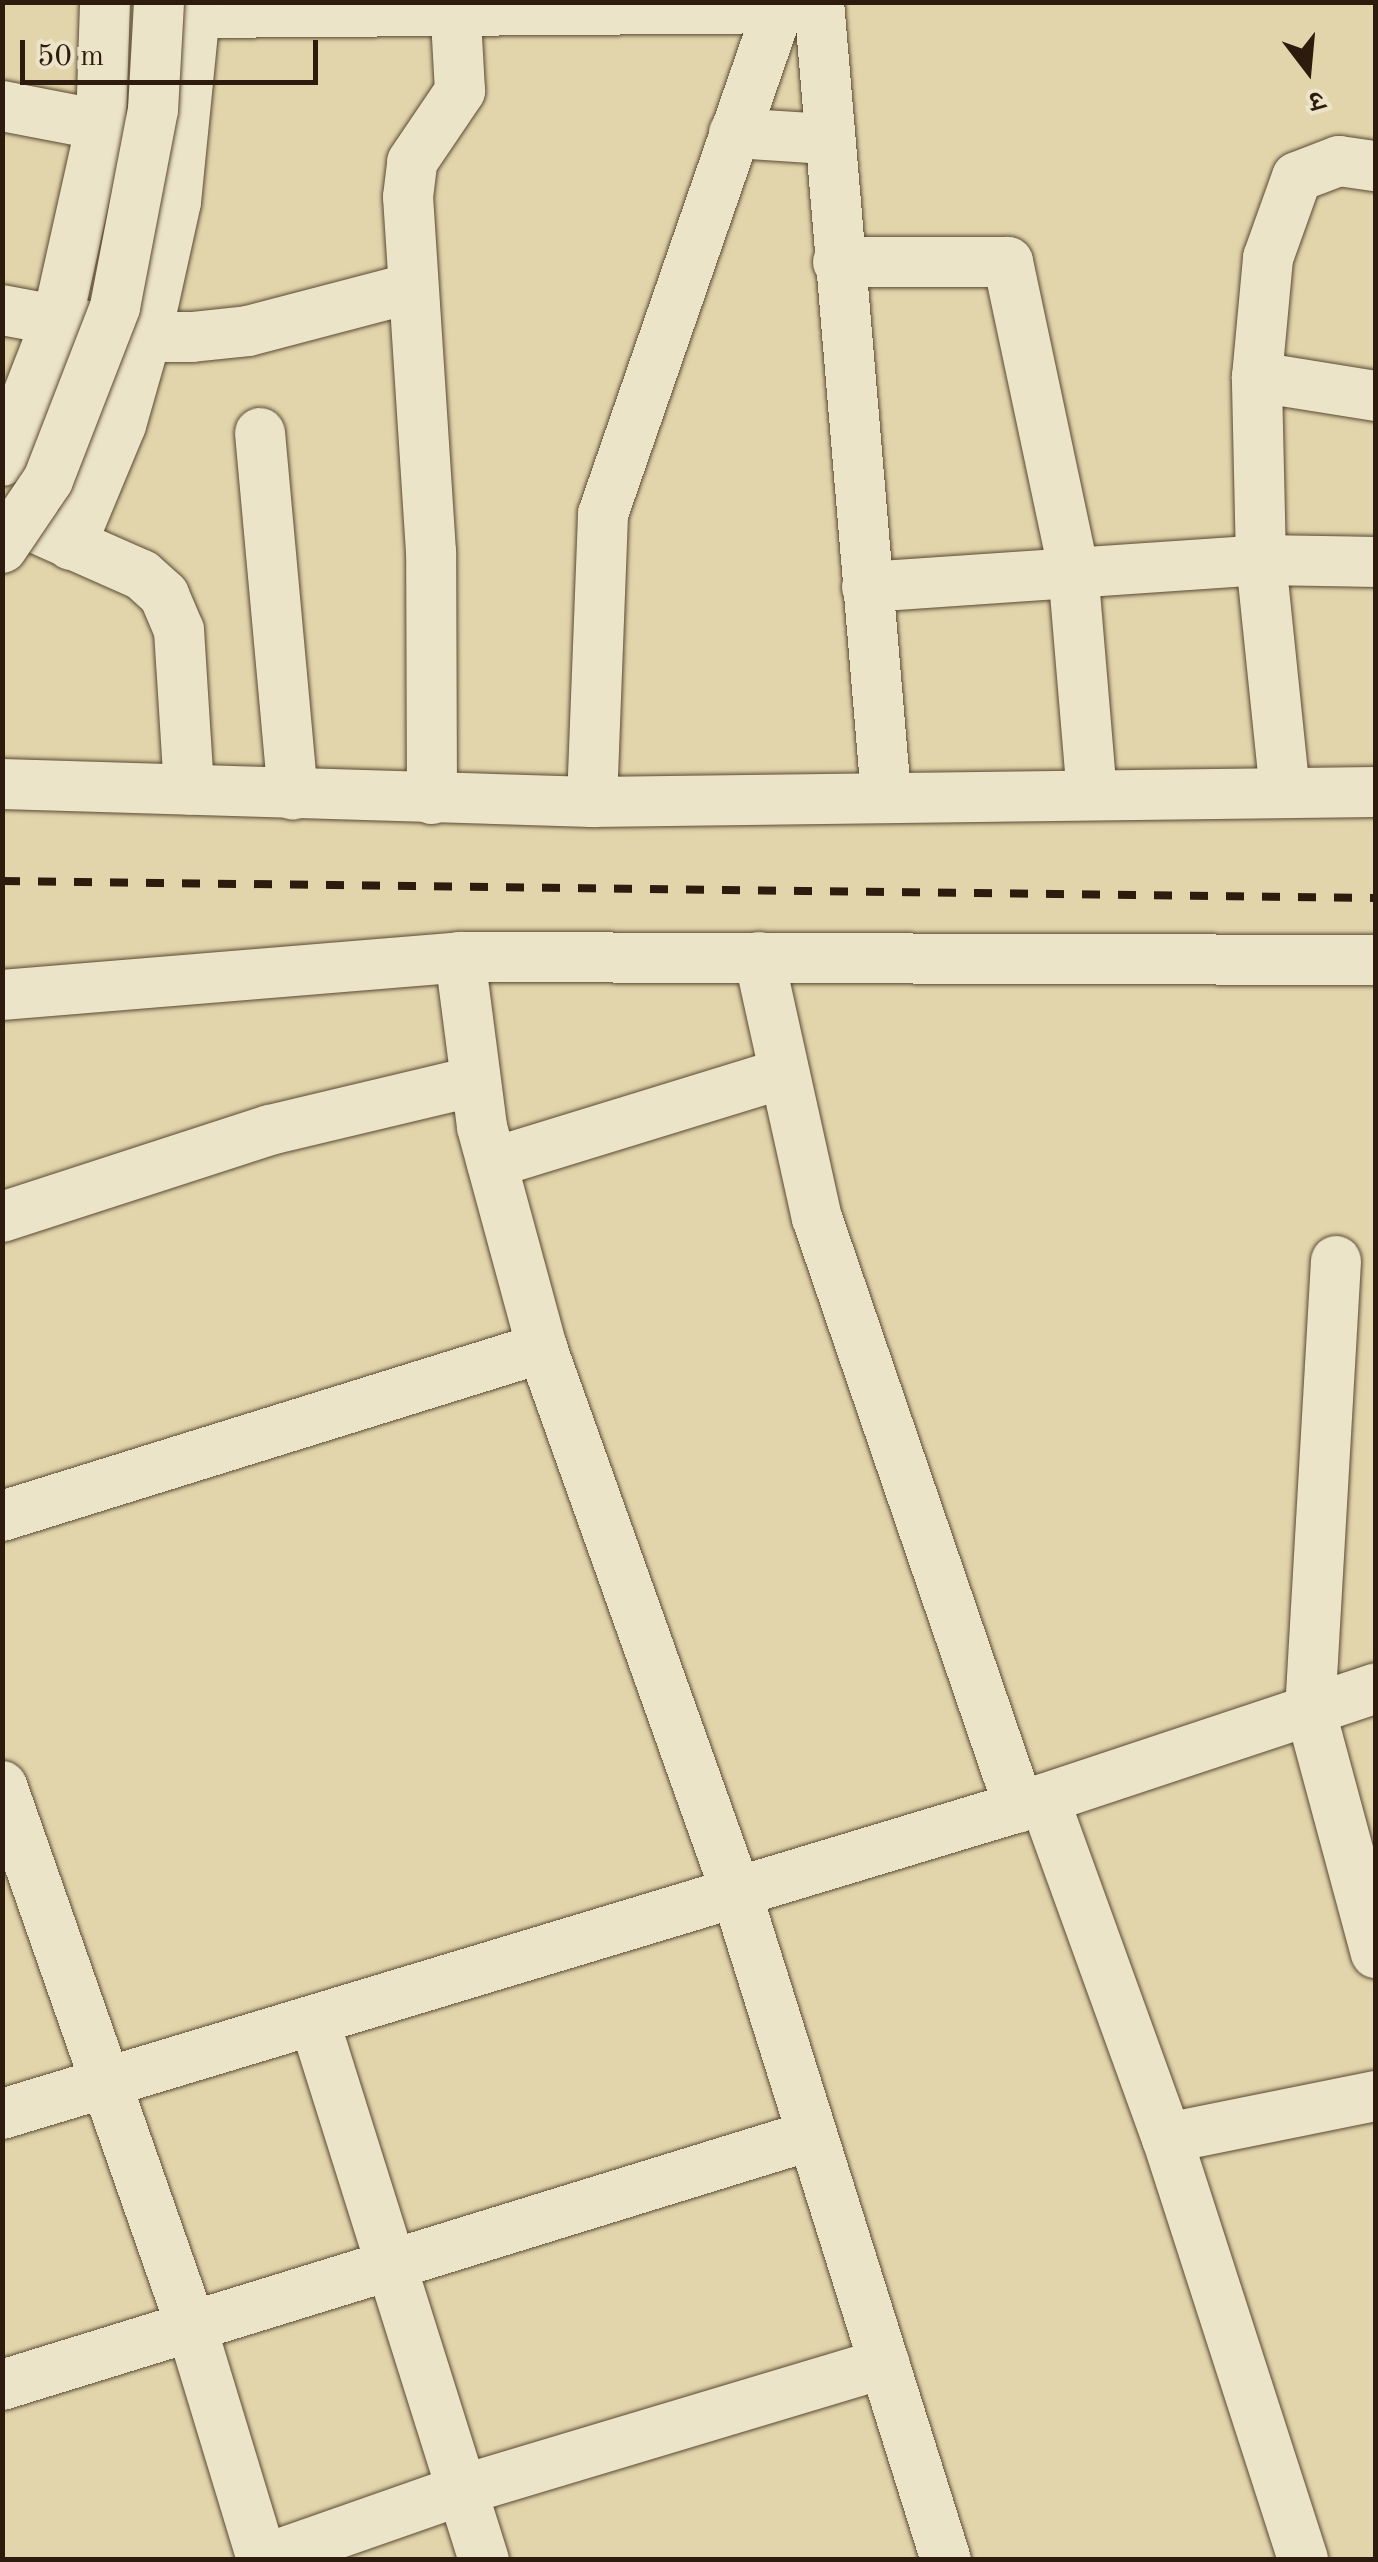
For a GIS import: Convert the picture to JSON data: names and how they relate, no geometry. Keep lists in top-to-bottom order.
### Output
{
  "scale_bar": "50 m",
  "north": "bottom"
}
